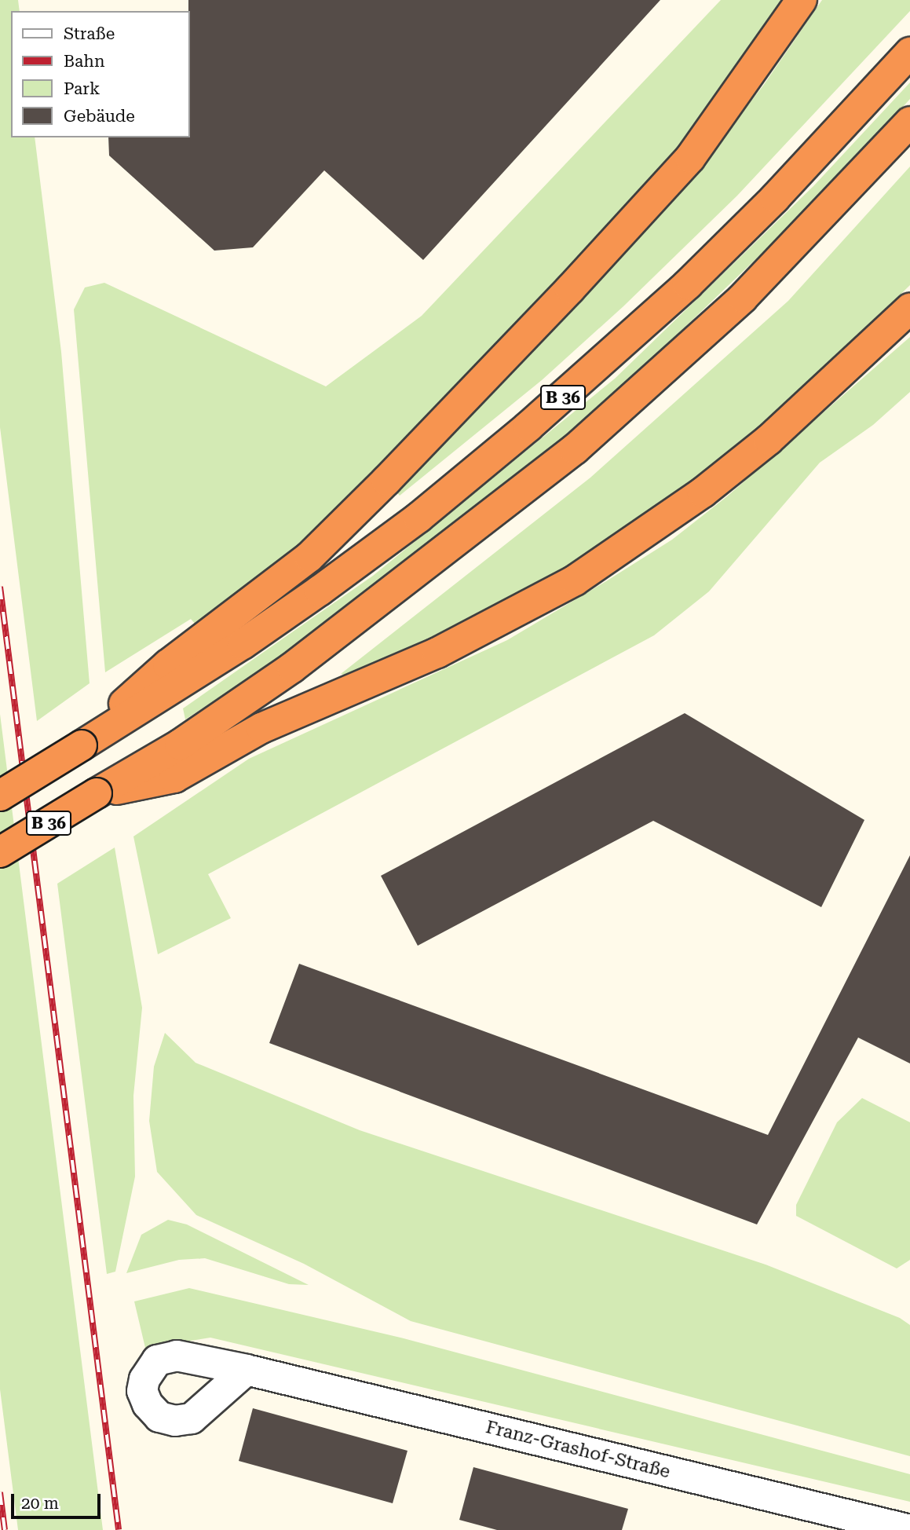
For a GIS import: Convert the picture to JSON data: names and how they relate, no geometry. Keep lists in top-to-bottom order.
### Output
{
  "streets": {
    "highway": ["B 36"],
    "street": ["Franz-Grashof-Straße"]
  },
  "legend": [
    "Straße",
    "Bahn",
    "Park",
    "Gebäude"
  ],
  "scale_bar": "20 m"
}
